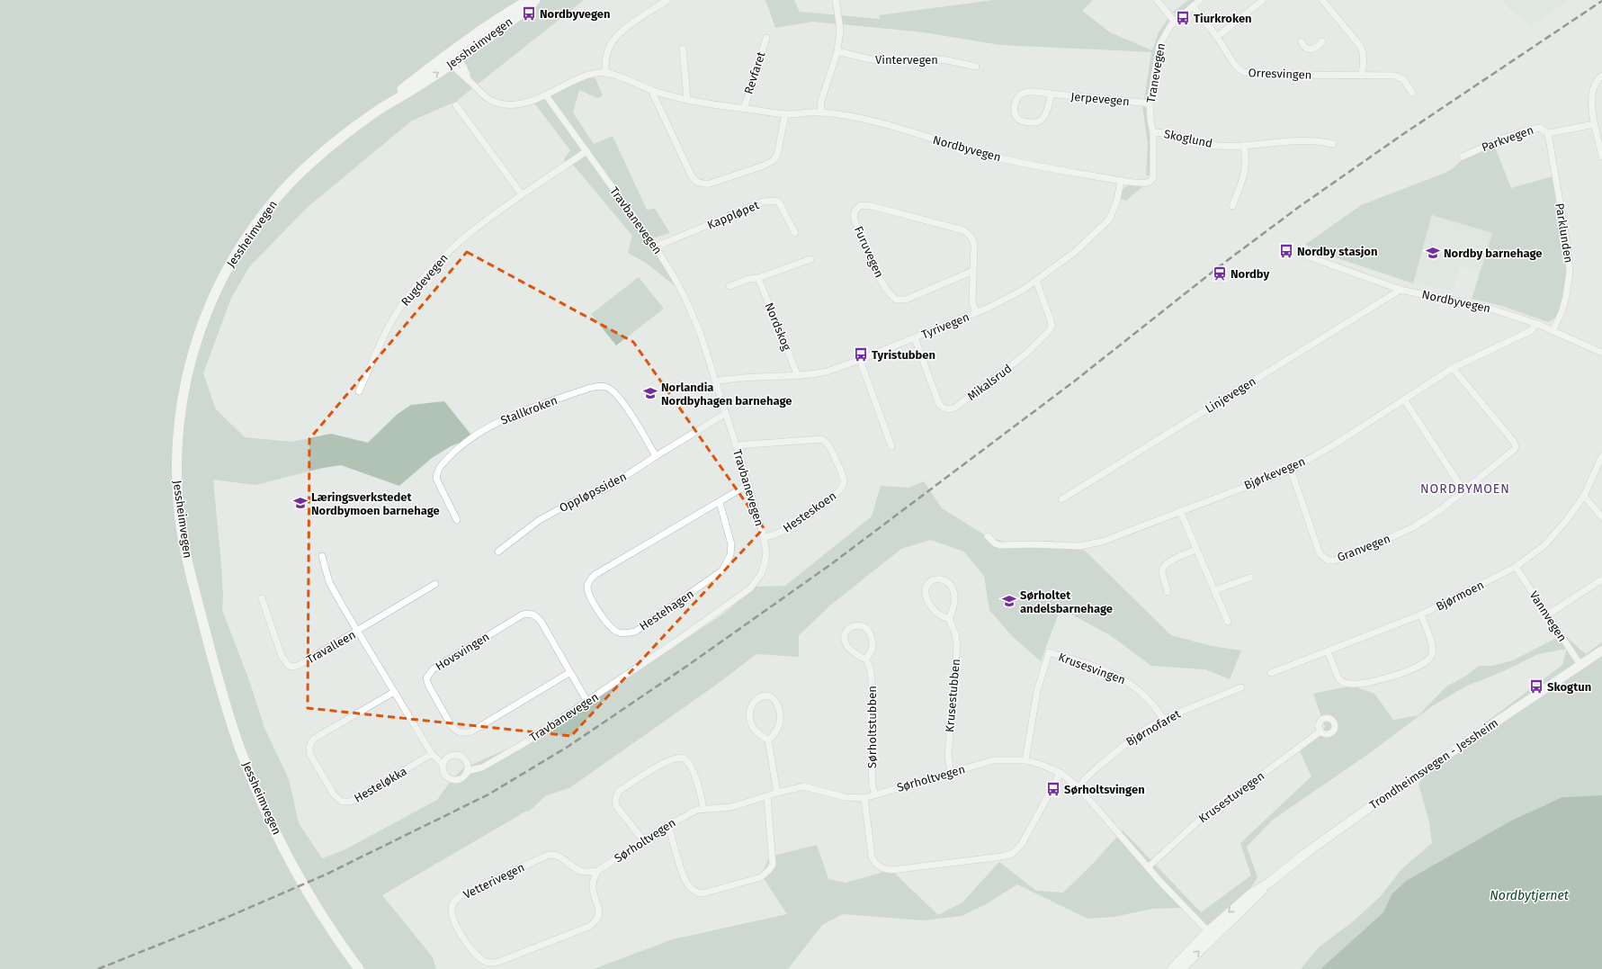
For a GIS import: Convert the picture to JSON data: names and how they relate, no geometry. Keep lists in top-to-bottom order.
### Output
{
  "streets": {
    "main road": ["Jessheimvegen", "Trondheimsvegen - Jessheim"],
    "street": [
      "Vintervegen",
      "Revfaret",
      "Tranevegen",
      "Orresvingen",
      "Jerpevegen",
      "Skoglund",
      "Parkvegen",
      "Nordbyvegen",
      "Kappløpet",
      "Travbanevegen",
      "Parklunden",
      "Furuvegen",
      "Rugdevegen",
      "Tyrivegen",
      "Nordskog",
      "Mikalsrud",
      "Linjevegen",
      "Stallkroken",
      "Bjørkevegen",
      "Oppløpssiden",
      "Hesteskoen",
      "Granvegen",
      "Bjørmoen",
      "Hestehagen",
      "Vannvegen",
      "Travalleen",
      "Hovsvingen",
      "Krusesvingen",
      "Krusestubben",
      "Sørholtstubben",
      "Bjørnofaret",
      "Sørholtvegen",
      "Hesteløkka",
      "Krusestuvegen",
      "Vetterivegen"
    ]
  },
  "crossings": [
    ["Jessheimvegen", "Nordbyvegen"],
    ["Revfaret", "Nordbyvegen"],
    ["Tranevegen", "Orresvingen"],
    ["Tranevegen", "Jerpevegen"],
    ["Tranevegen", "Skoglund"],
    ["Tranevegen", "Nordbyvegen"],
    ["Parkvegen", "Parklunden"],
    ["Nordbyvegen", "Travbanevegen"],
    ["Nordbyvegen", "Parklunden"],
    ["Nordbyvegen", "Tyrivegen"],
    ["Nordbyvegen", "Linjevegen"],
    ["Nordbyvegen", "Bjørkevegen"],
    ["Kappløpet", "Travbanevegen"],
    ["Travbanevegen", "Rugdevegen"],
    ["Travbanevegen", "Tyrivegen"],
    ["Travbanevegen", "Oppløpssiden"],
    ["Travbanevegen", "Hesteskoen"],
    ["Travbanevegen", "Hestehagen"],
    ["Travbanevegen", "Hovsvingen"],
    ["Furuvegen", "Tyrivegen"],
    ["Tyrivegen", "Nordskog"],
    ["Tyrivegen", "Mikalsrud"],
    ["Stallkroken", "Oppløpssiden"],
    ["Bjørkevegen", "Granvegen"],
    ["Bjørmoen", "Vannvegen"],
    ["Vannvegen", "Trondheimsvegen - Jessheim"],
    ["Krusesvingen", "Bjørnofaret"],
    ["Krusesvingen", "Sørholtvegen"],
    ["Krusestubben", "Sørholtvegen"],
    ["Sørholtstubben", "Sørholtvegen"],
    ["Bjørnofaret", "Sørholtvegen"],
    ["Trondheimsvegen - Jessheim", "Sørholtvegen"],
    ["Sørholtvegen", "Krusestuvegen"],
    ["Sørholtvegen", "Vetterivegen"]
  ],
  "districts": ["NORDBYMOEN"],
  "water": ["Nordbytjernet"],
  "places": {
    "bus stop": [
      "Nordbyvegen",
      "Tiurkroken",
      "Nordby stasjon",
      "Tyristubben",
      "Skogtun",
      "Sørholtsvingen"
    ],
    "school or university": [
      "Nordby barnehage",
      "Norlandia Nordbyhagen barnehage",
      "Læringsverkstedet Nordbymoen barnehage",
      "Sørholtet andelsbarnehage"
    ],
    "station": ["Nordby"]
  }
}
